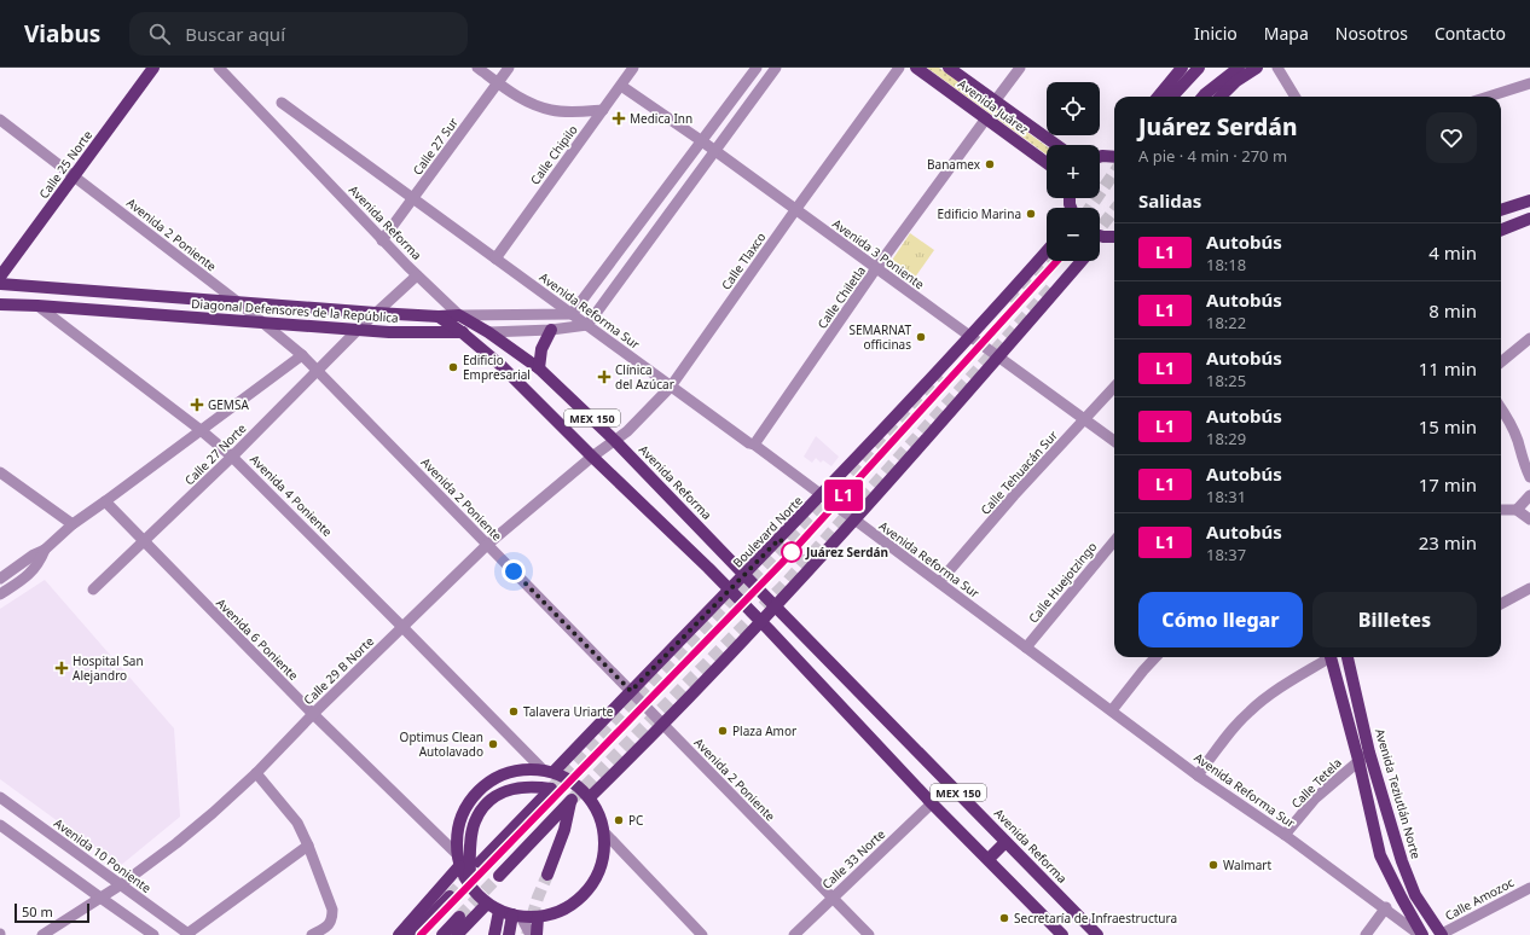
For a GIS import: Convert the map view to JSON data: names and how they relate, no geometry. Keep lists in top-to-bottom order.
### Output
{
  "streets": {
    "main road": [
      "Avenida Juárez",
      "Calle 25 Norte",
      "Avenida Reforma",
      "Diagonal Defensores de la República",
      "MEX 150",
      "Avenida 4 Poniente",
      "Boulevard Norte",
      "Avenida Teziutlán Norte"
    ],
    "street": [
      "Calle 27 Sur",
      "Calle Chipilo",
      "Avenida 2 Poniente",
      "Avenida 3 Poniente",
      "Calle Tlaxco",
      "Calle Chiletla",
      "Avenida Reforma Sur",
      "Calle 27 Norte",
      "Calle Tehuacán Sur",
      "Calle Huejotzingo",
      "Avenida 6 Poniente",
      "Calle 29 B Norte",
      "Calle Tetela",
      "Avenida 10 Poniente",
      "Calle 33 Norte",
      "Calle Amozoc"
    ]
  },
  "crossings": [
    ["Avenida Juárez", "Calle Chiletla"],
    ["Calle 27 Sur", "Avenida Reforma"],
    ["Calle 27 Sur", "Avenida Reforma Sur"],
    ["Calle Chipilo", "Avenida 3 Poniente"],
    ["Calle Chipilo", "Avenida Reforma Sur"],
    ["Calle 25 Norte", "Avenida 2 Poniente"],
    ["Calle 25 Norte", "Avenida 4 Poniente"],
    ["Avenida Reforma", "Calle Tlaxco"],
    ["Avenida Reforma", "Diagonal Defensores de la República"],
    ["Avenida Reforma", "Calle 27 Norte"],
    ["Avenida Reforma", "Boulevard Norte"],
    ["Avenida 2 Poniente", "Diagonal Defensores de la República"],
    ["Avenida 2 Poniente", "Calle 27 Norte"],
    ["Avenida 2 Poniente", "Boulevard Norte"],
    ["Avenida 2 Poniente", "Calle 29 B Norte"],
    ["Avenida 2 Poniente", "Calle 33 Norte"],
    ["Avenida 3 Poniente", "Calle Tlaxco"],
    ["Avenida 3 Poniente", "Calle Chiletla"],
    ["Avenida 3 Poniente", "Calle Tehuacán Sur"],
    ["Avenida 3 Poniente", "Boulevard Norte"],
    ["Calle Tlaxco", "Avenida Reforma Sur"],
    ["Calle Tlaxco", "MEX 150"],
    ["Calle Tlaxco", "Calle 29 B Norte"],
    ["Calle Chiletla", "Avenida Reforma Sur"],
    ["Diagonal Defensores de la República", "Avenida Reforma Sur"],
    ["Diagonal Defensores de la República", "MEX 150"],
    ["Diagonal Defensores de la República", "Calle 27 Norte"],
    ["Diagonal Defensores de la República", "Avenida 4 Poniente"],
    ["Avenida Reforma Sur", "Calle Tehuacán Sur"],
    ["Avenida Reforma Sur", "Boulevard Norte"],
    ["Avenida Reforma Sur", "Calle Huejotzingo"],
    ["Avenida Reforma Sur", "Calle Tetela"],
    ["MEX 150", "Boulevard Norte"],
    ["MEX 150", "Calle 29 B Norte"],
    ["MEX 150", "Calle 33 Norte"],
    ["Calle 27 Norte", "Avenida 4 Poniente"],
    ["Calle 27 Norte", "Avenida 6 Poniente"],
    ["Avenida 4 Poniente", "Boulevard Norte"],
    ["Avenida 4 Poniente", "Avenida 6 Poniente"],
    ["Avenida 4 Poniente", "Calle 29 B Norte"],
    ["Boulevard Norte", "Avenida 6 Poniente"],
    ["Avenida 6 Poniente", "Calle 29 B Norte"],
    ["Calle 29 B Norte", "Avenida 10 Poniente"],
    ["Calle Tetela", "Avenida Teziutlán Norte"],
    ["Avenida Teziutlán Norte", "Calle Amozoc"]
  ],
  "places": {
    "health": [
      "Medica Inn",
      "Clínica del Azúcar",
      "GEMSA",
      "Hospital San Alejandro"
    ],
    "other": [
      "Banamex",
      "Edificio Marina",
      "SEMARNAT officinas",
      "Edificio Empresarial",
      "Juárez Serdán",
      "Talavera Uriarte",
      "Plaza Amor",
      "Optimus Clean Autolavado",
      "PC",
      "Walmart",
      "Secretaría de Infraestructura"
    ]
  },
  "lines": ["bus line L1"],
  "scale_bar": "50 m",
  "page": {
    "header": "Viabus",
    "search": "Buscar aquí",
    "nav": [
      "Inicio",
      "Mapa",
      "Nosotros",
      "Contacto"
    ],
    "on_map": "L1",
    "map_buttons": ["+", "−"],
    "heading": [
      ["Juárez Serdán", "A pie · 4 min · 270 m"],
      "Salidas"
    ],
    "list": [
      {
        "mark": "L1",
        "name": "Autobús",
        "note": "18:18",
        "value": "4 min"
      },
      {
        "mark": "L1",
        "name": "Autobús",
        "note": "18:22",
        "value": "8 min"
      },
      {
        "mark": "L1",
        "name": "Autobús",
        "note": "18:25",
        "value": "11 min"
      },
      {
        "mark": "L1",
        "name": "Autobús",
        "note": "18:29",
        "value": "15 min"
      },
      {
        "mark": "L1",
        "name": "Autobús",
        "note": "18:31",
        "value": "17 min"
      },
      {
        "mark": "L1",
        "name": "Autobús",
        "note": "18:37",
        "value": "23 min"
      }
    ],
    "buttons": ["Cómo llegar", "Billetes"],
    "scale": "50 m"
  }
}
